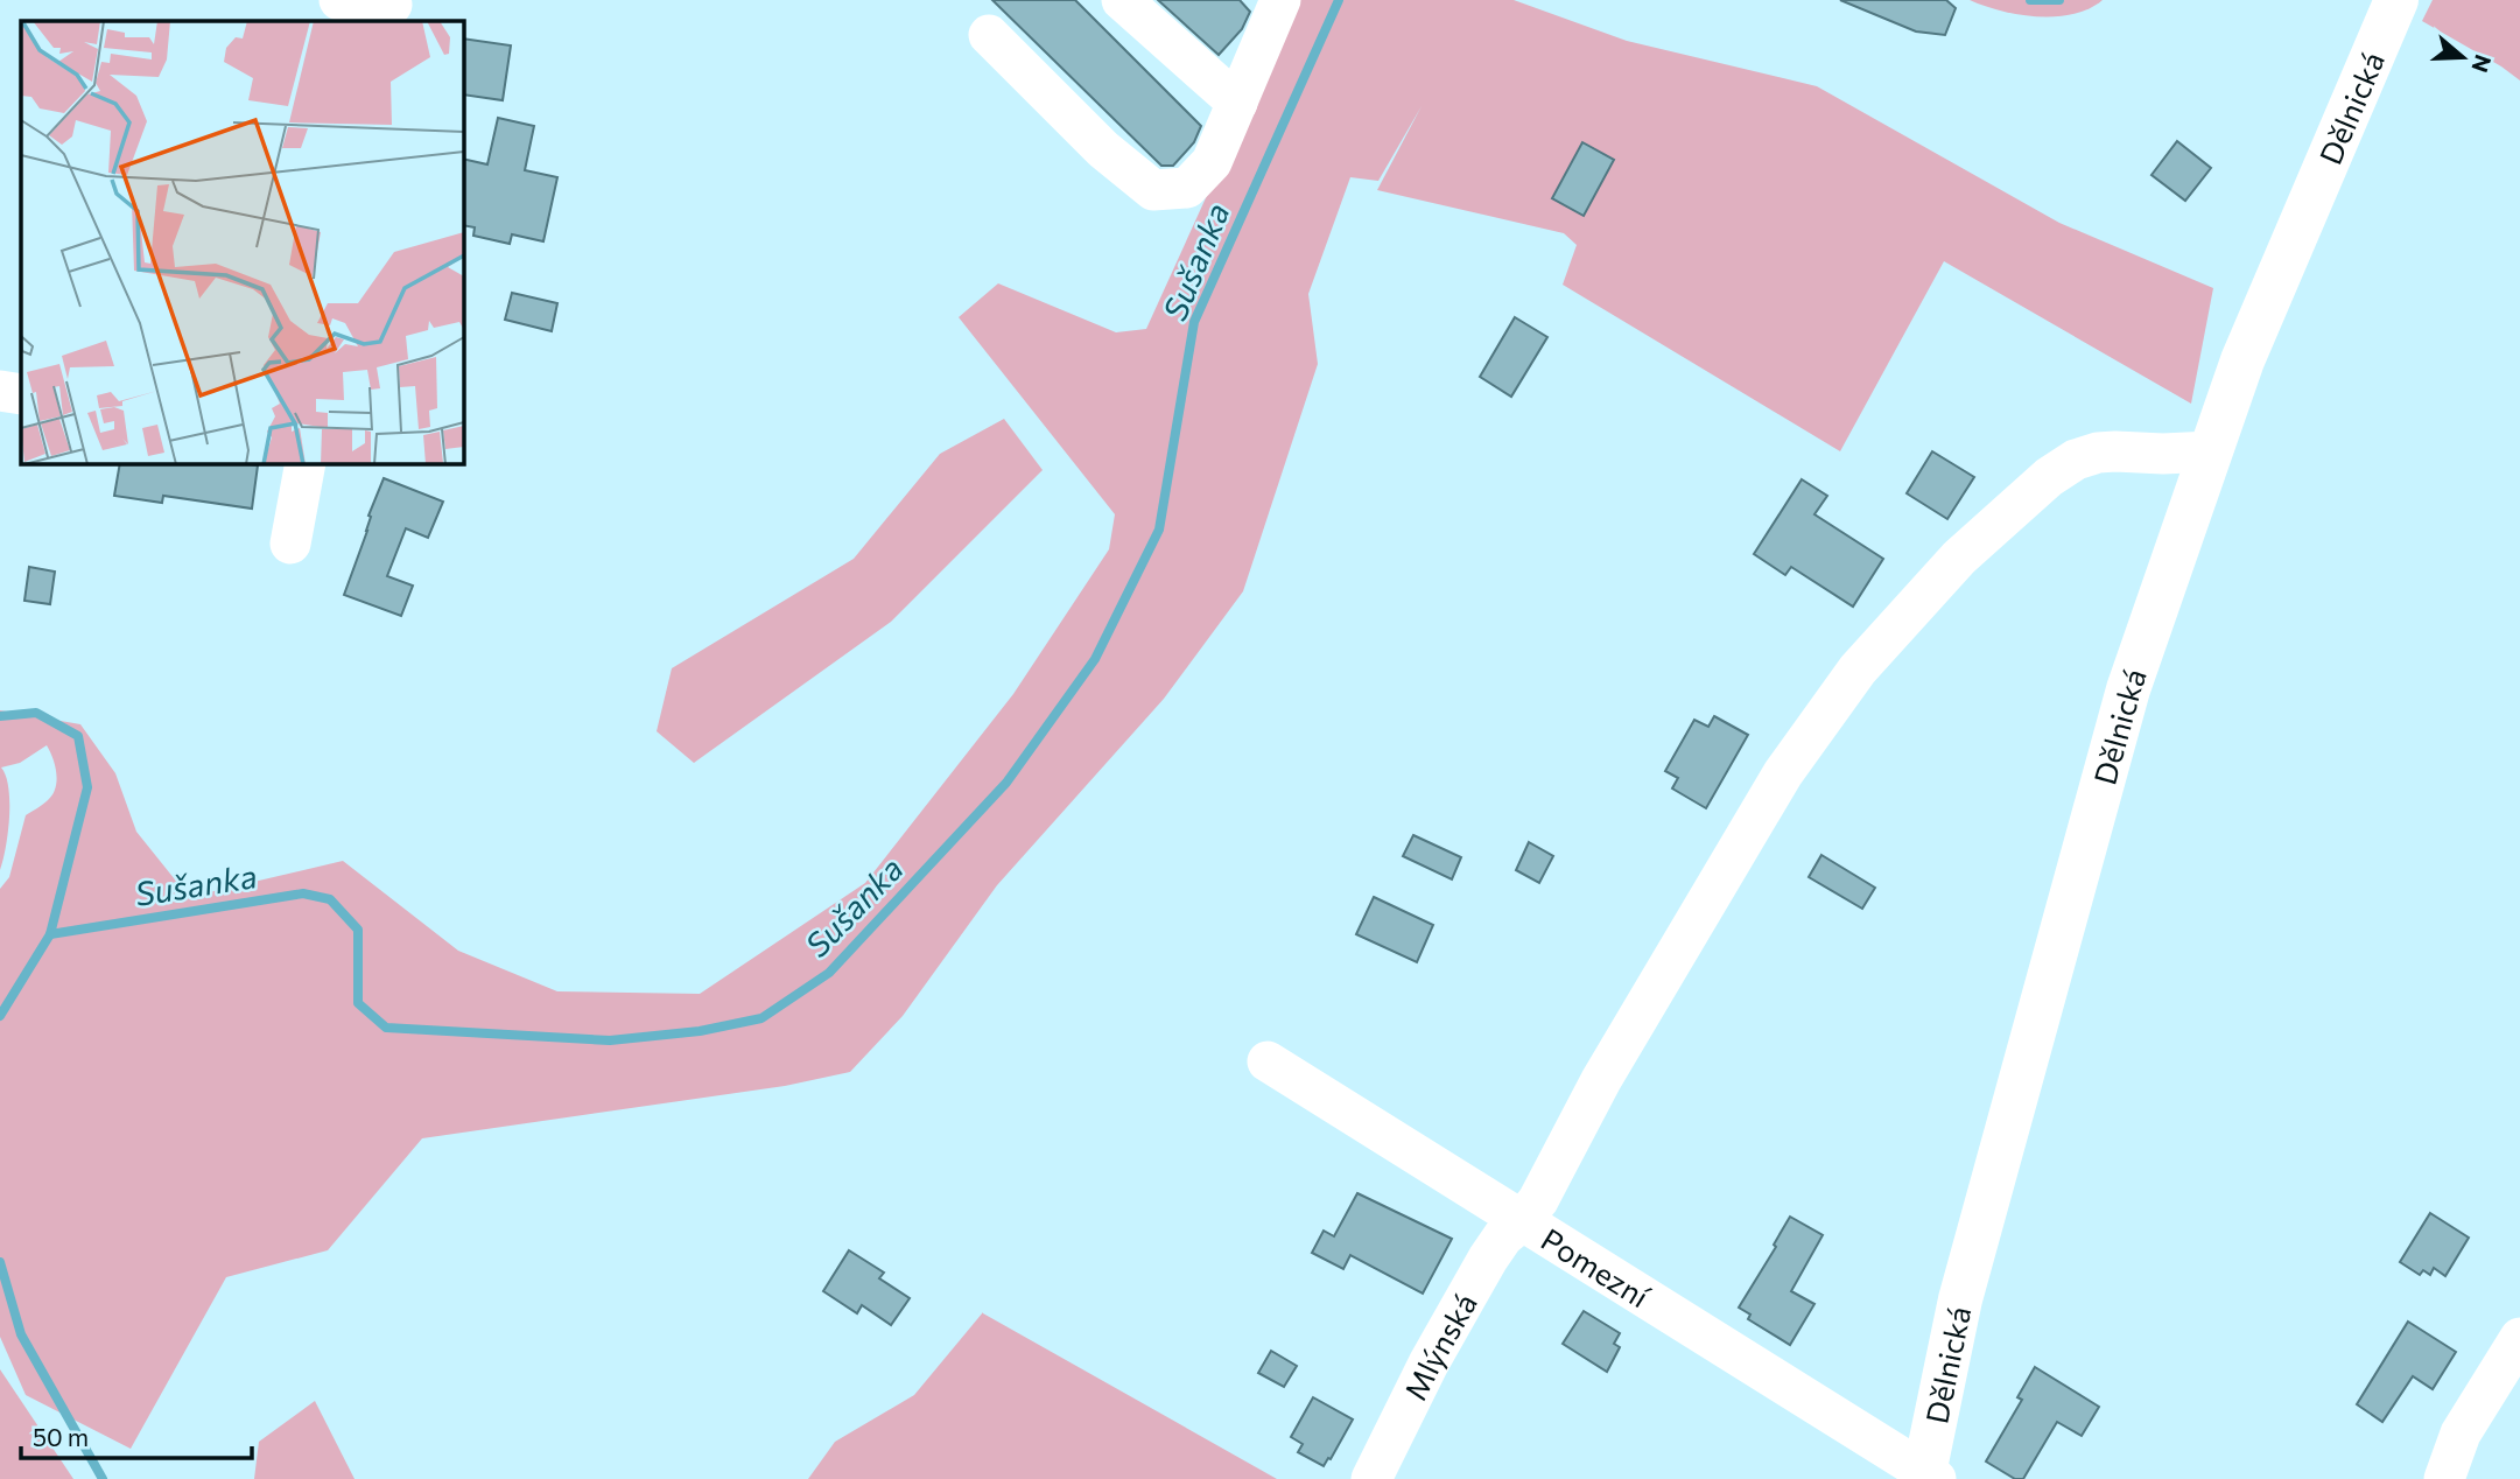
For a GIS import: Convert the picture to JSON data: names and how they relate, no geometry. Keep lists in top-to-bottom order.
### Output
{
  "streets": {
    "main road": ["Dělnická"],
    "street": ["Pomezní", "Mlýnská"]
  },
  "crossings": [
    ["Dělnická", "Pomezní"],
    ["Dělnická", "Mlýnská"],
    ["Pomezní", "Mlýnská"]
  ],
  "water": ["Sušanka"],
  "scale_bar": "50 m",
  "north": "right"
}
